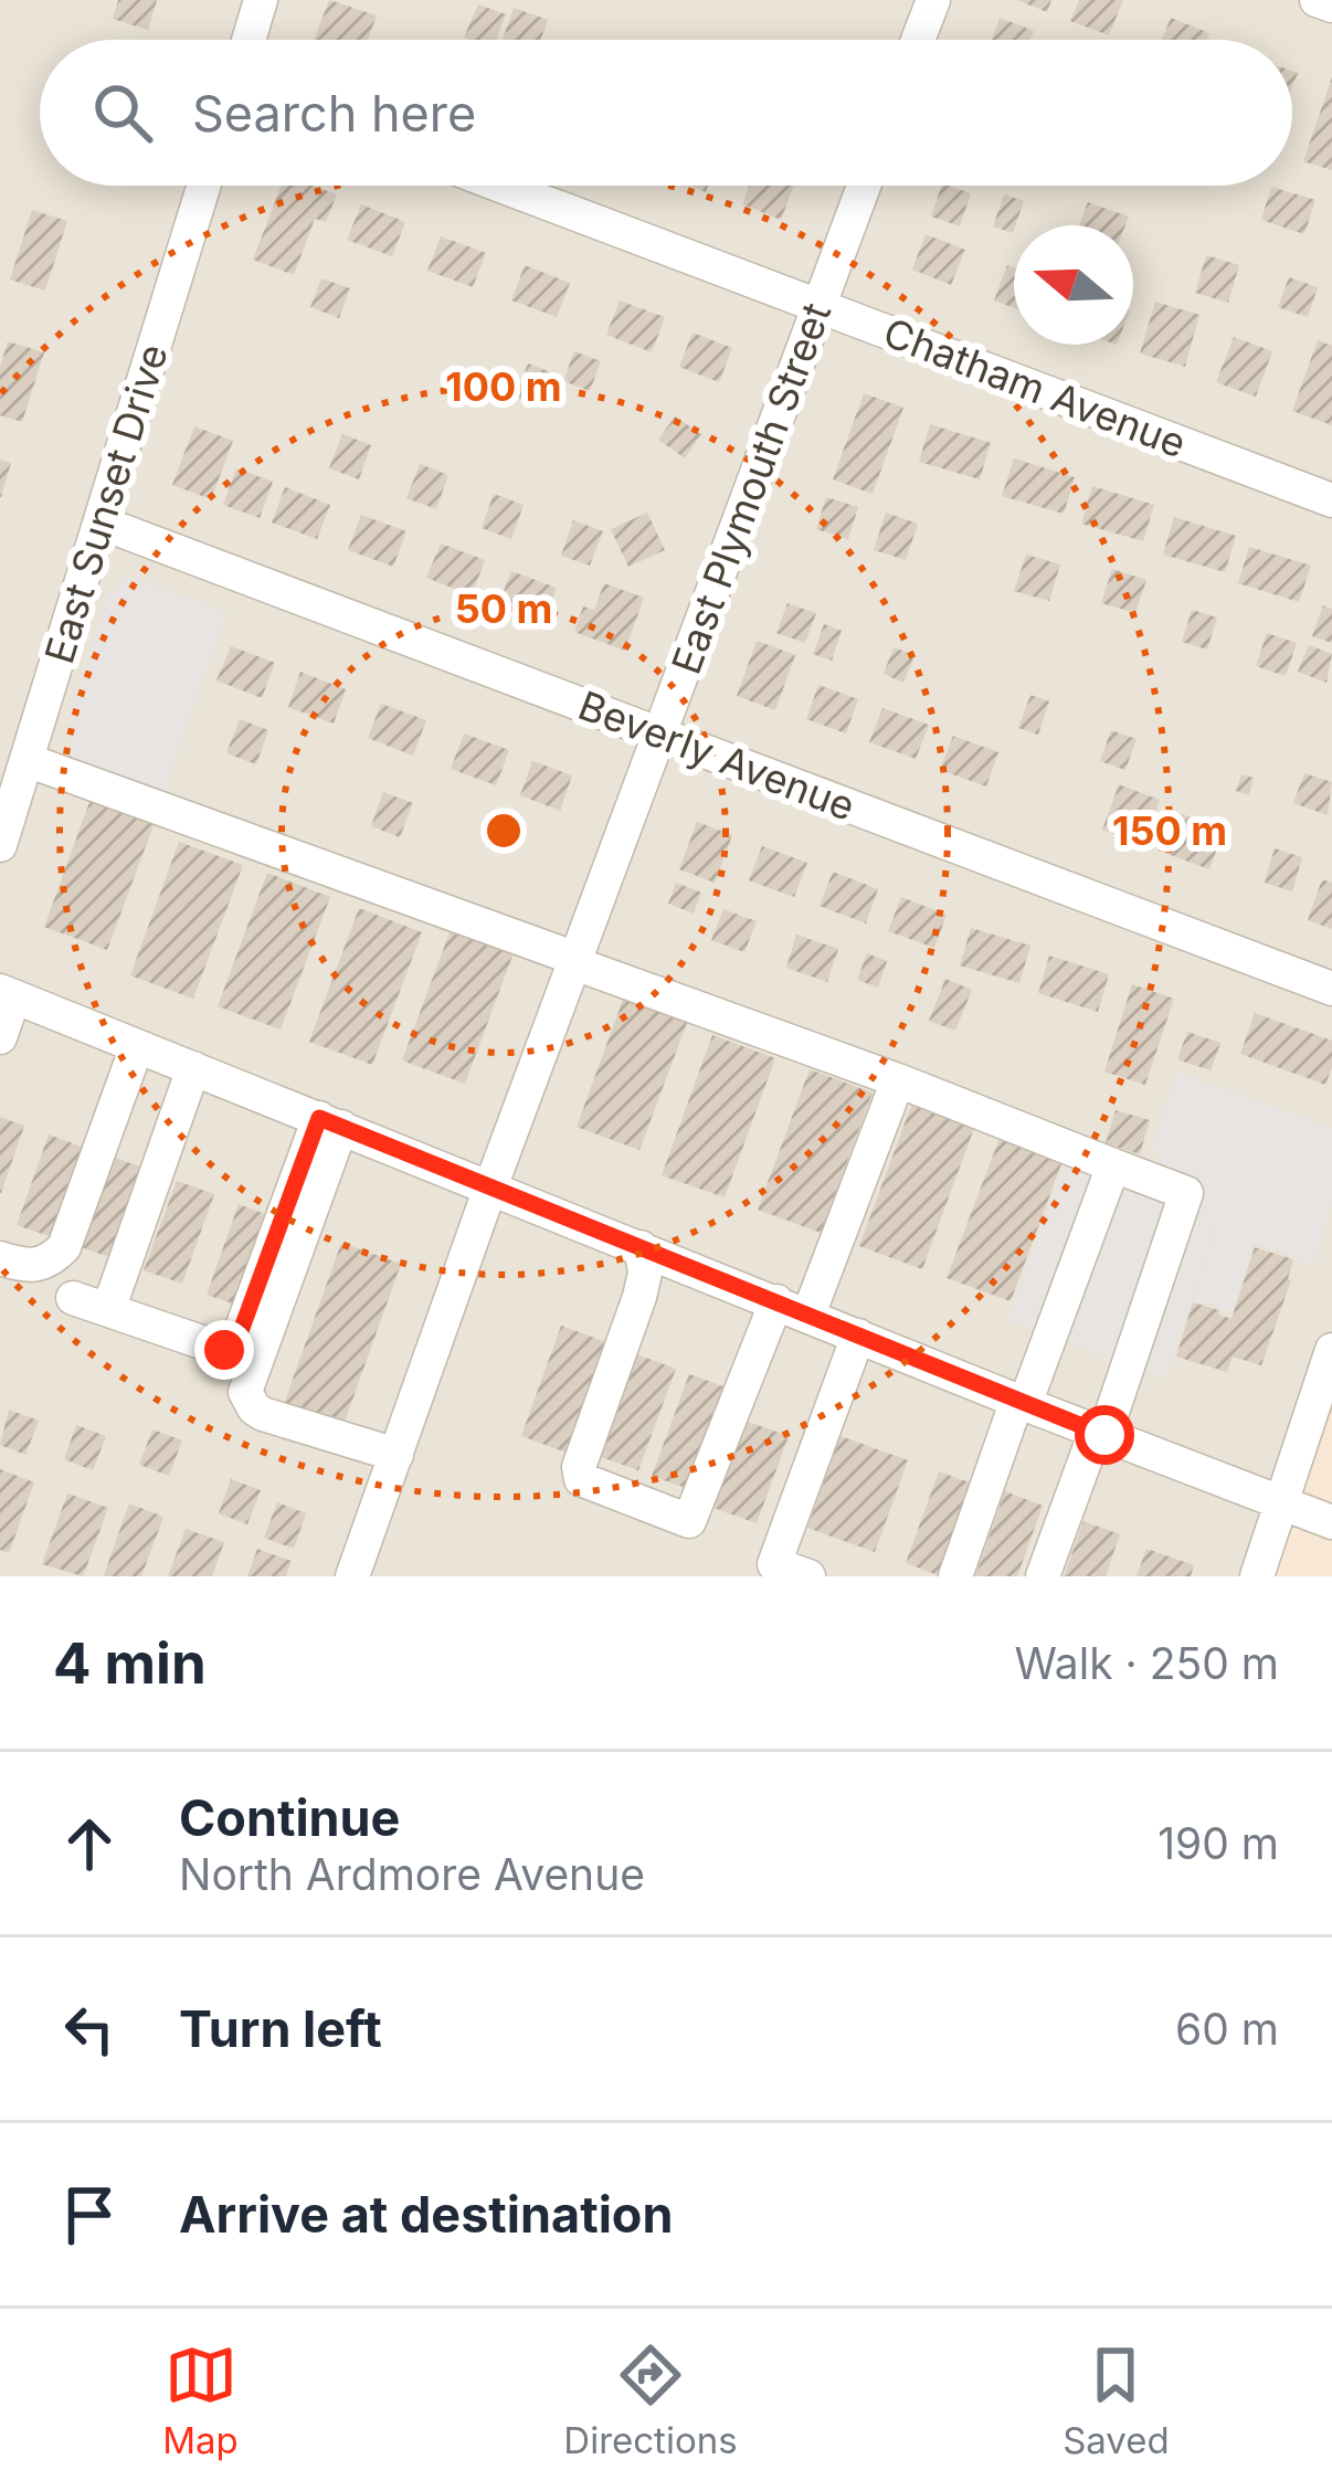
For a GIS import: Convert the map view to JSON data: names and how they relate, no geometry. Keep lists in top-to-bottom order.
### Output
{
  "streets": {
    "street": [
      "Chatham Avenue",
      "East Plymouth Street",
      "East Sunset Drive",
      "Beverly Avenue"
    ]
  },
  "crossings": [
    ["Chatham Avenue", "East Plymouth Street"],
    ["East Plymouth Street", "Beverly Avenue"],
    ["East Sunset Drive", "Beverly Avenue"]
  ],
  "north": "left",
  "page": {
    "search": "Search here",
    "heading": ["4 min", "Walk · 250 m"],
    "list": [
      ["Continue", "North Ardmore Avenue", "190 m"],
      ["Turn left", "60 m"],
      "Arrive at destination"
    ],
    "nav": ["Map", "Directions", "Saved"]
  },
  "rings": ["100 m", "50 m", "150 m"]
}
